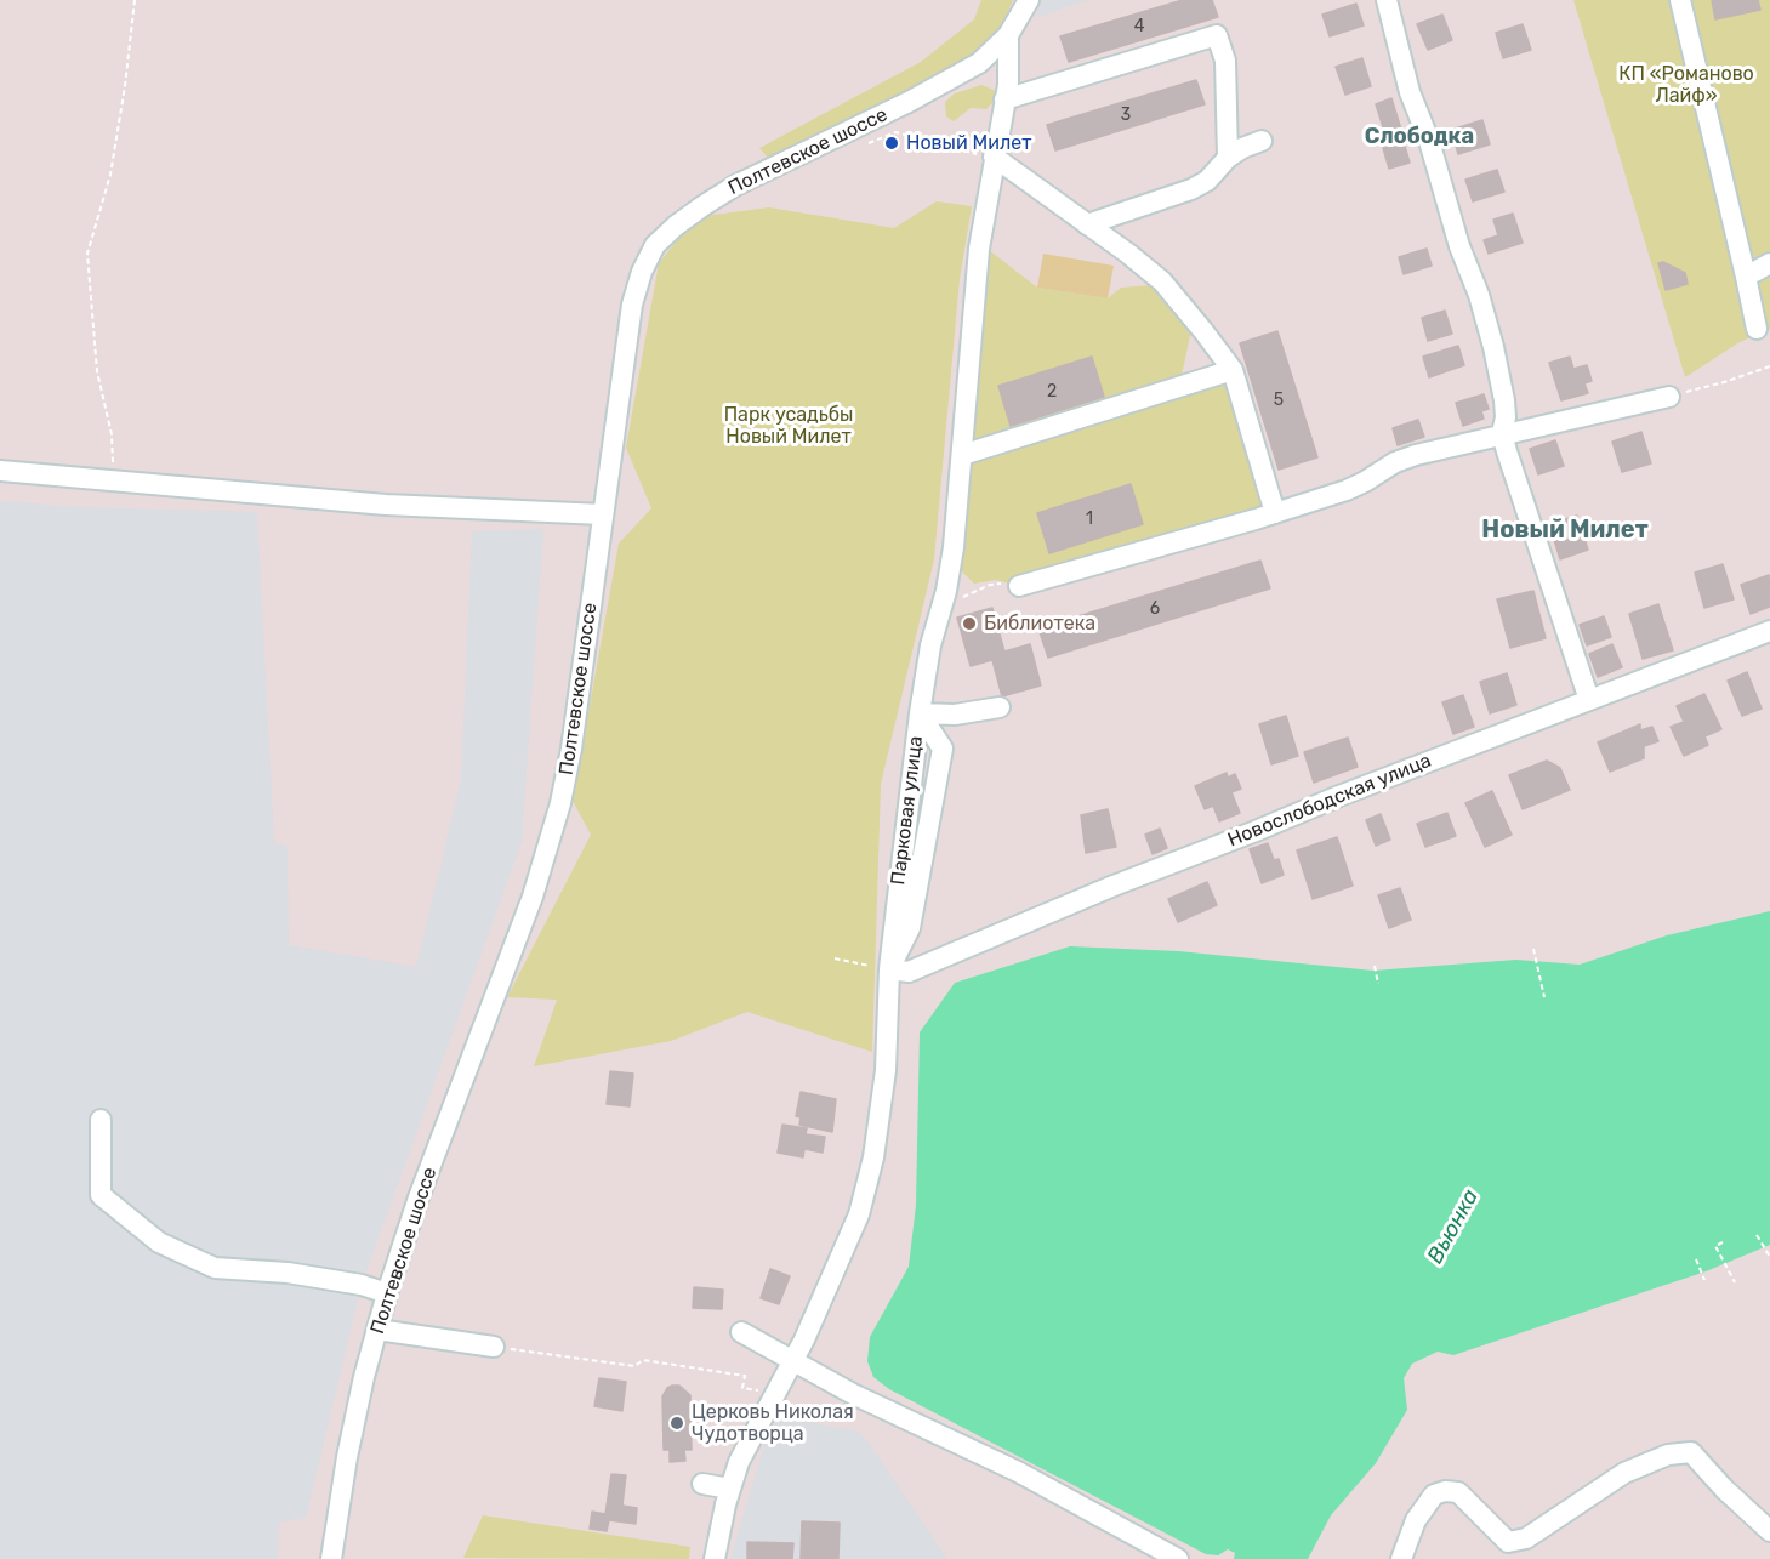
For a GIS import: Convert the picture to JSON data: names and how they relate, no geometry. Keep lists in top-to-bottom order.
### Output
{
  "streets": {
    "street": ["Полтевское шоссе", "Новослободская улица", "Парковая улица"]
  },
  "crossings": [
    ["Полтевское шоссе", "Парковая улица"],
    ["Новослободская улица", "Парковая улица"]
  ],
  "districts": ["Слободка", "Новый Милет"],
  "water": ["Вьюнка"],
  "parks": ["КП «Романово Лайф»", "Парк усадьбы Новый Милет"],
  "places": ["Новый Милет", "Библиотека", "Церковь Николая Чудотворца"],
  "house_numbers": [
    "4",
    "3",
    "2",
    "5",
    "1",
    "6"
  ]
}
